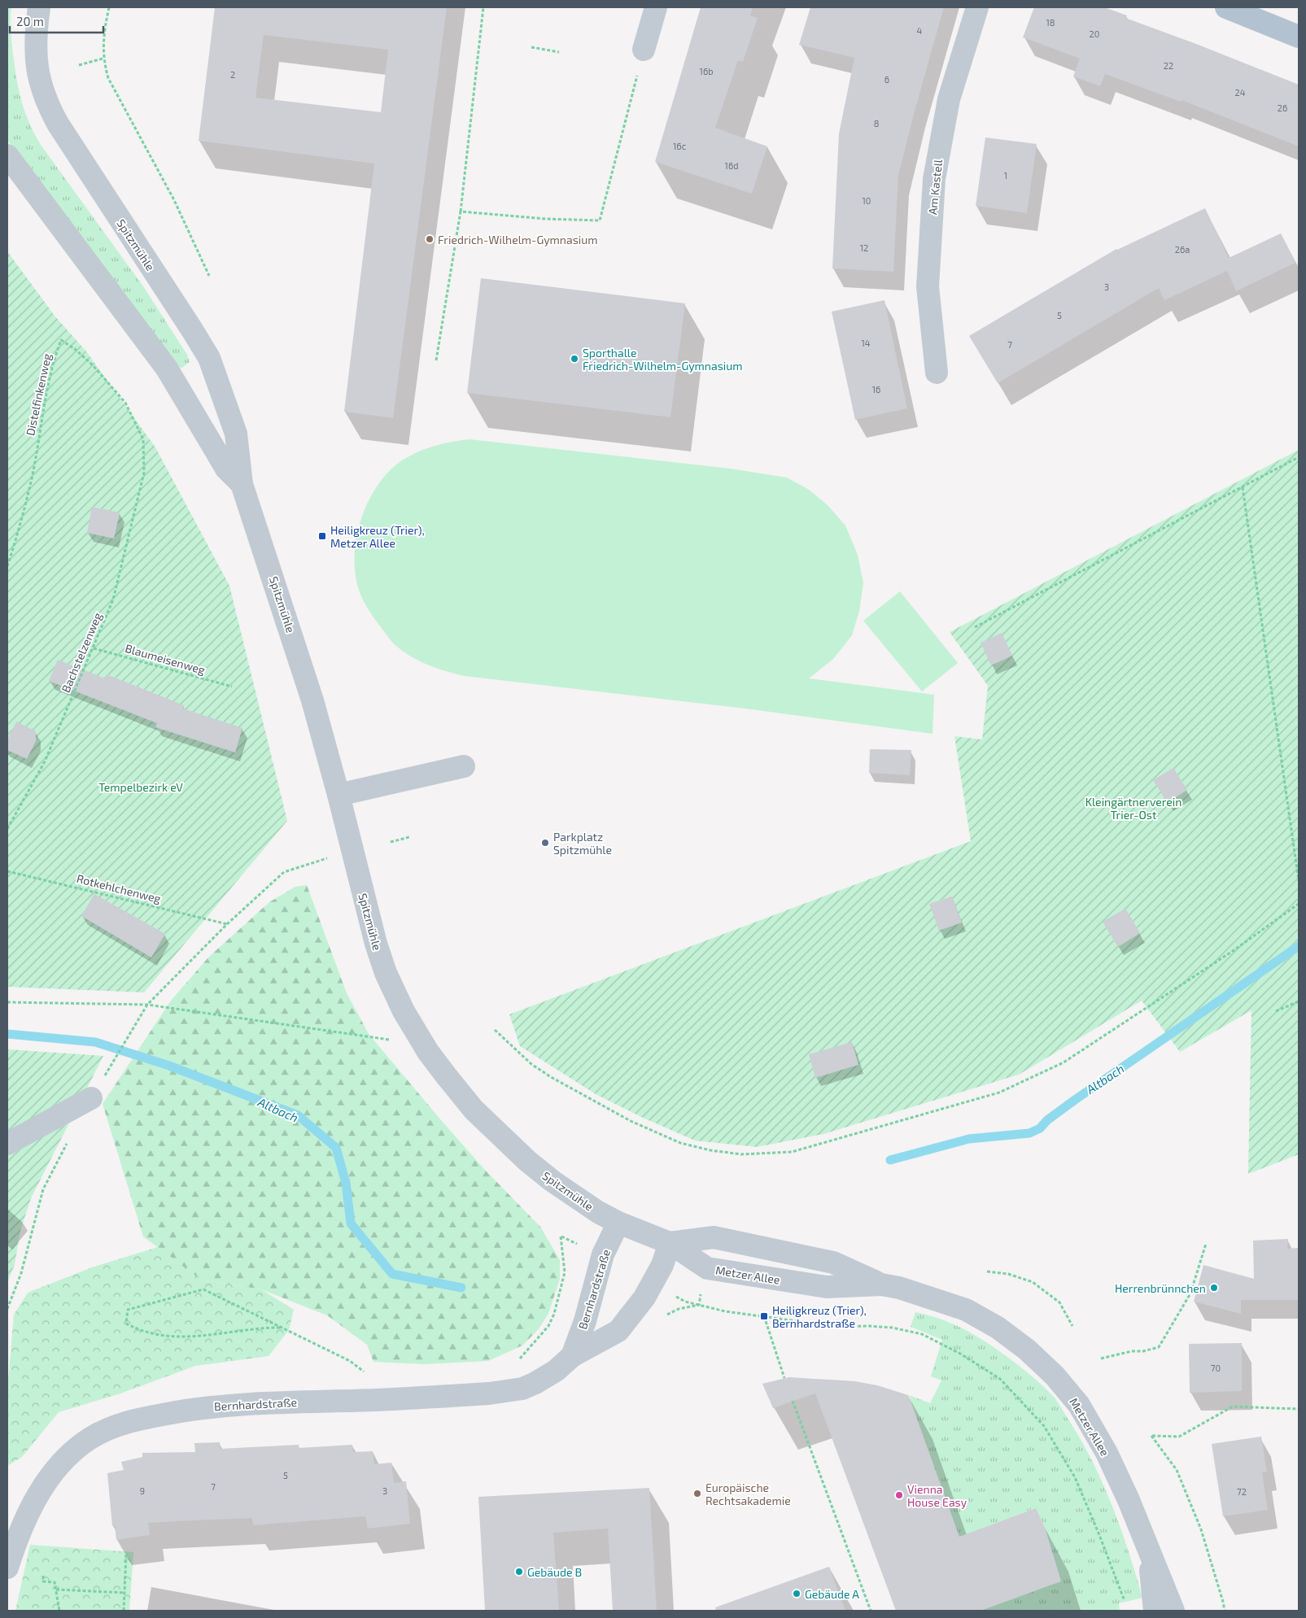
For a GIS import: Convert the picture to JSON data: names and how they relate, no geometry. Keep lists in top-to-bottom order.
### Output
{
  "streets": {
    "street": [
      "Am Kastell",
      "Spitzmühle",
      "Metzer Allee",
      "Bernhardstraße"
    ],
    "path": [
      "Distelfinkenweg",
      "Bachstelzenweg",
      "Blaumeisenweg",
      "Rotkehlchenweg"
    ]
  },
  "crossings": [
    ["Spitzmühle", "Metzer Allee"],
    ["Spitzmühle", "Bernhardstraße"],
    ["Distelfinkenweg", "Bachstelzenweg"],
    ["Bachstelzenweg", "Blaumeisenweg"],
    ["Metzer Allee", "Bernhardstraße"]
  ],
  "water": ["Altbach"],
  "parks": ["Tempelbezirk eV", "Kleingärtnerverein Trier-Ost"],
  "places": {
    "other": [
      "Friedrich-Wilhelm-Gymnasium",
      "Sporthalle Friedrich-Wilhelm-Gymnasium",
      "Parkplatz Spitzmühle",
      "Herrenbrünnchen",
      "Europäische Rechtsakademie",
      "Vienna House Easy",
      "Gebäude B",
      "Gebäude A"
    ],
    "transit": ["Heiligkreuz (Trier), Metzer Allee", "Heiligkreuz (Trier), Bernhardstraße"]
  },
  "house_numbers": [
    "18",
    "4",
    "20",
    "22",
    "16b",
    "2",
    "6",
    "24",
    "26",
    "8",
    "16c",
    "16d",
    "1",
    "10",
    "12",
    "26a",
    "3",
    "5",
    "14",
    "7",
    "16",
    "70",
    "5",
    "7",
    "9",
    "3",
    "72"
  ],
  "scale_bar": "20 m"
}
